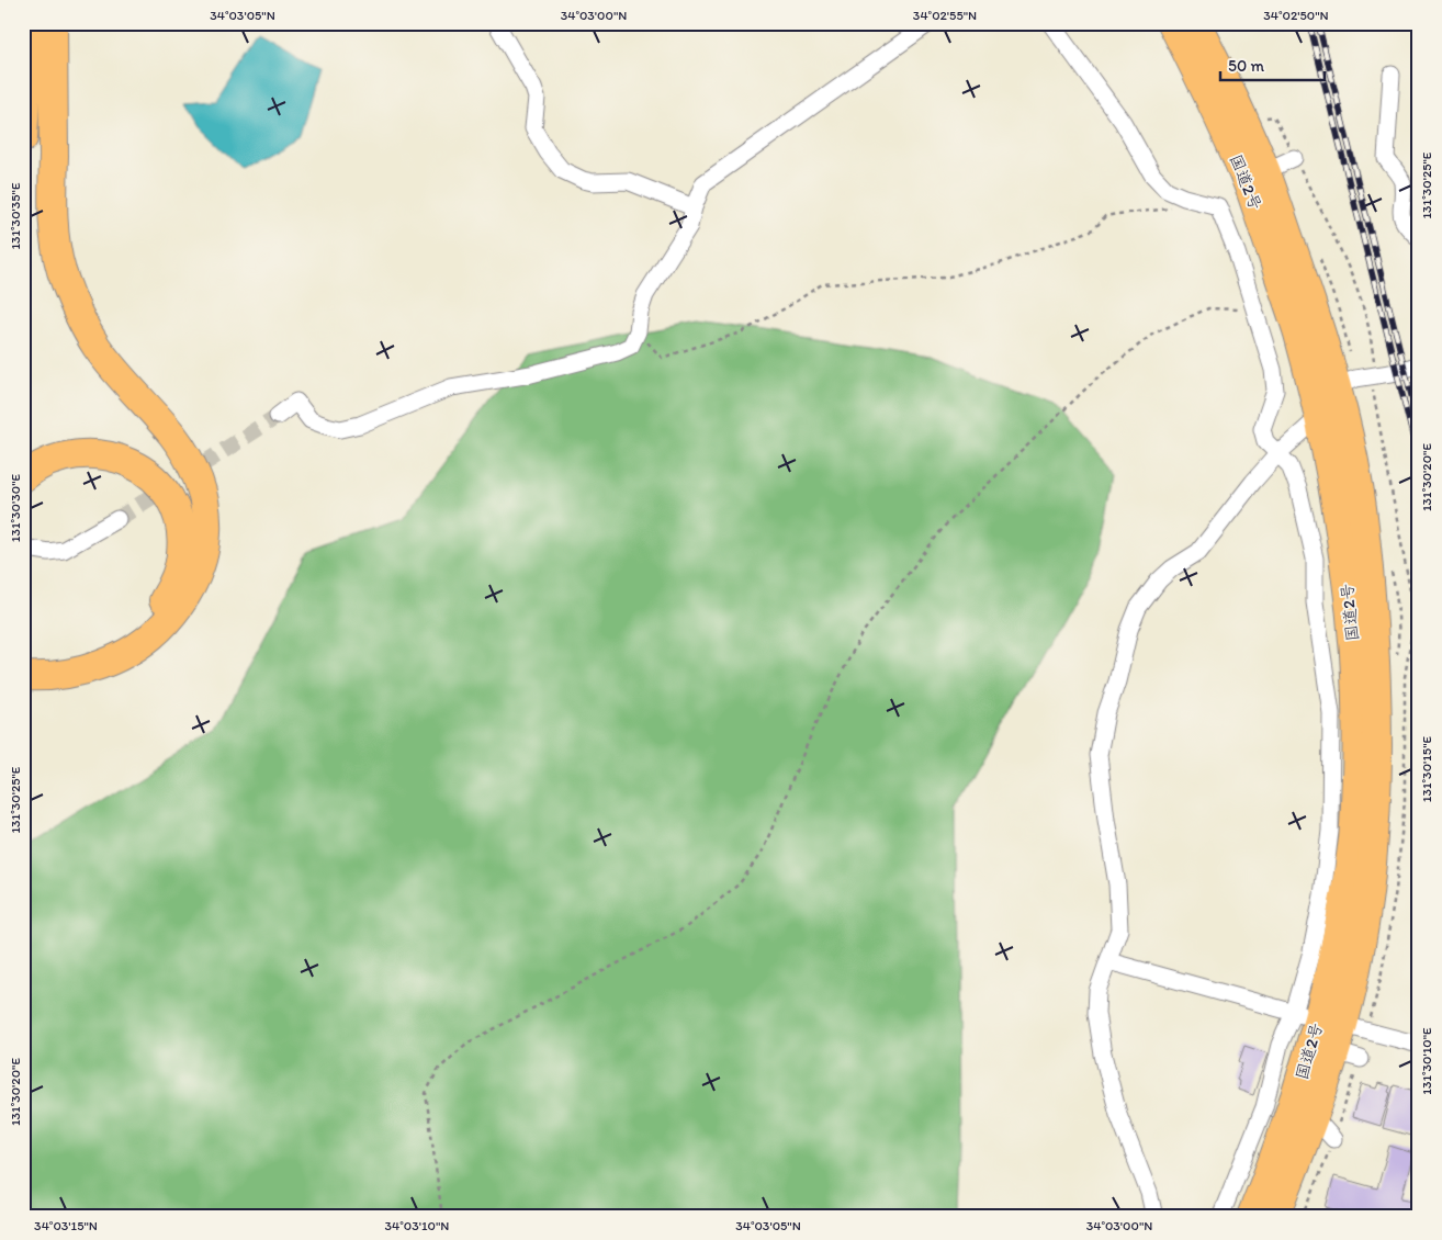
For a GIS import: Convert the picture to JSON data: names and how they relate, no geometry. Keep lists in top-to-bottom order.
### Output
{
  "streets": {
    "highway": ["国道2号"]
  },
  "scale_bar": "50 m",
  "coordinates": [
    "34°03'05\"N",
    "34°03'00\"N",
    "34°02'55\"N",
    "34°02'50\"N",
    "131°30'25\"E",
    "131°30'35\"E",
    "131°30'20\"E",
    "131°30'30\"E",
    "131°30'15\"E",
    "131°30'10\"E",
    "34°03'15\"N",
    "34°03'10\"N"
  ]
}
